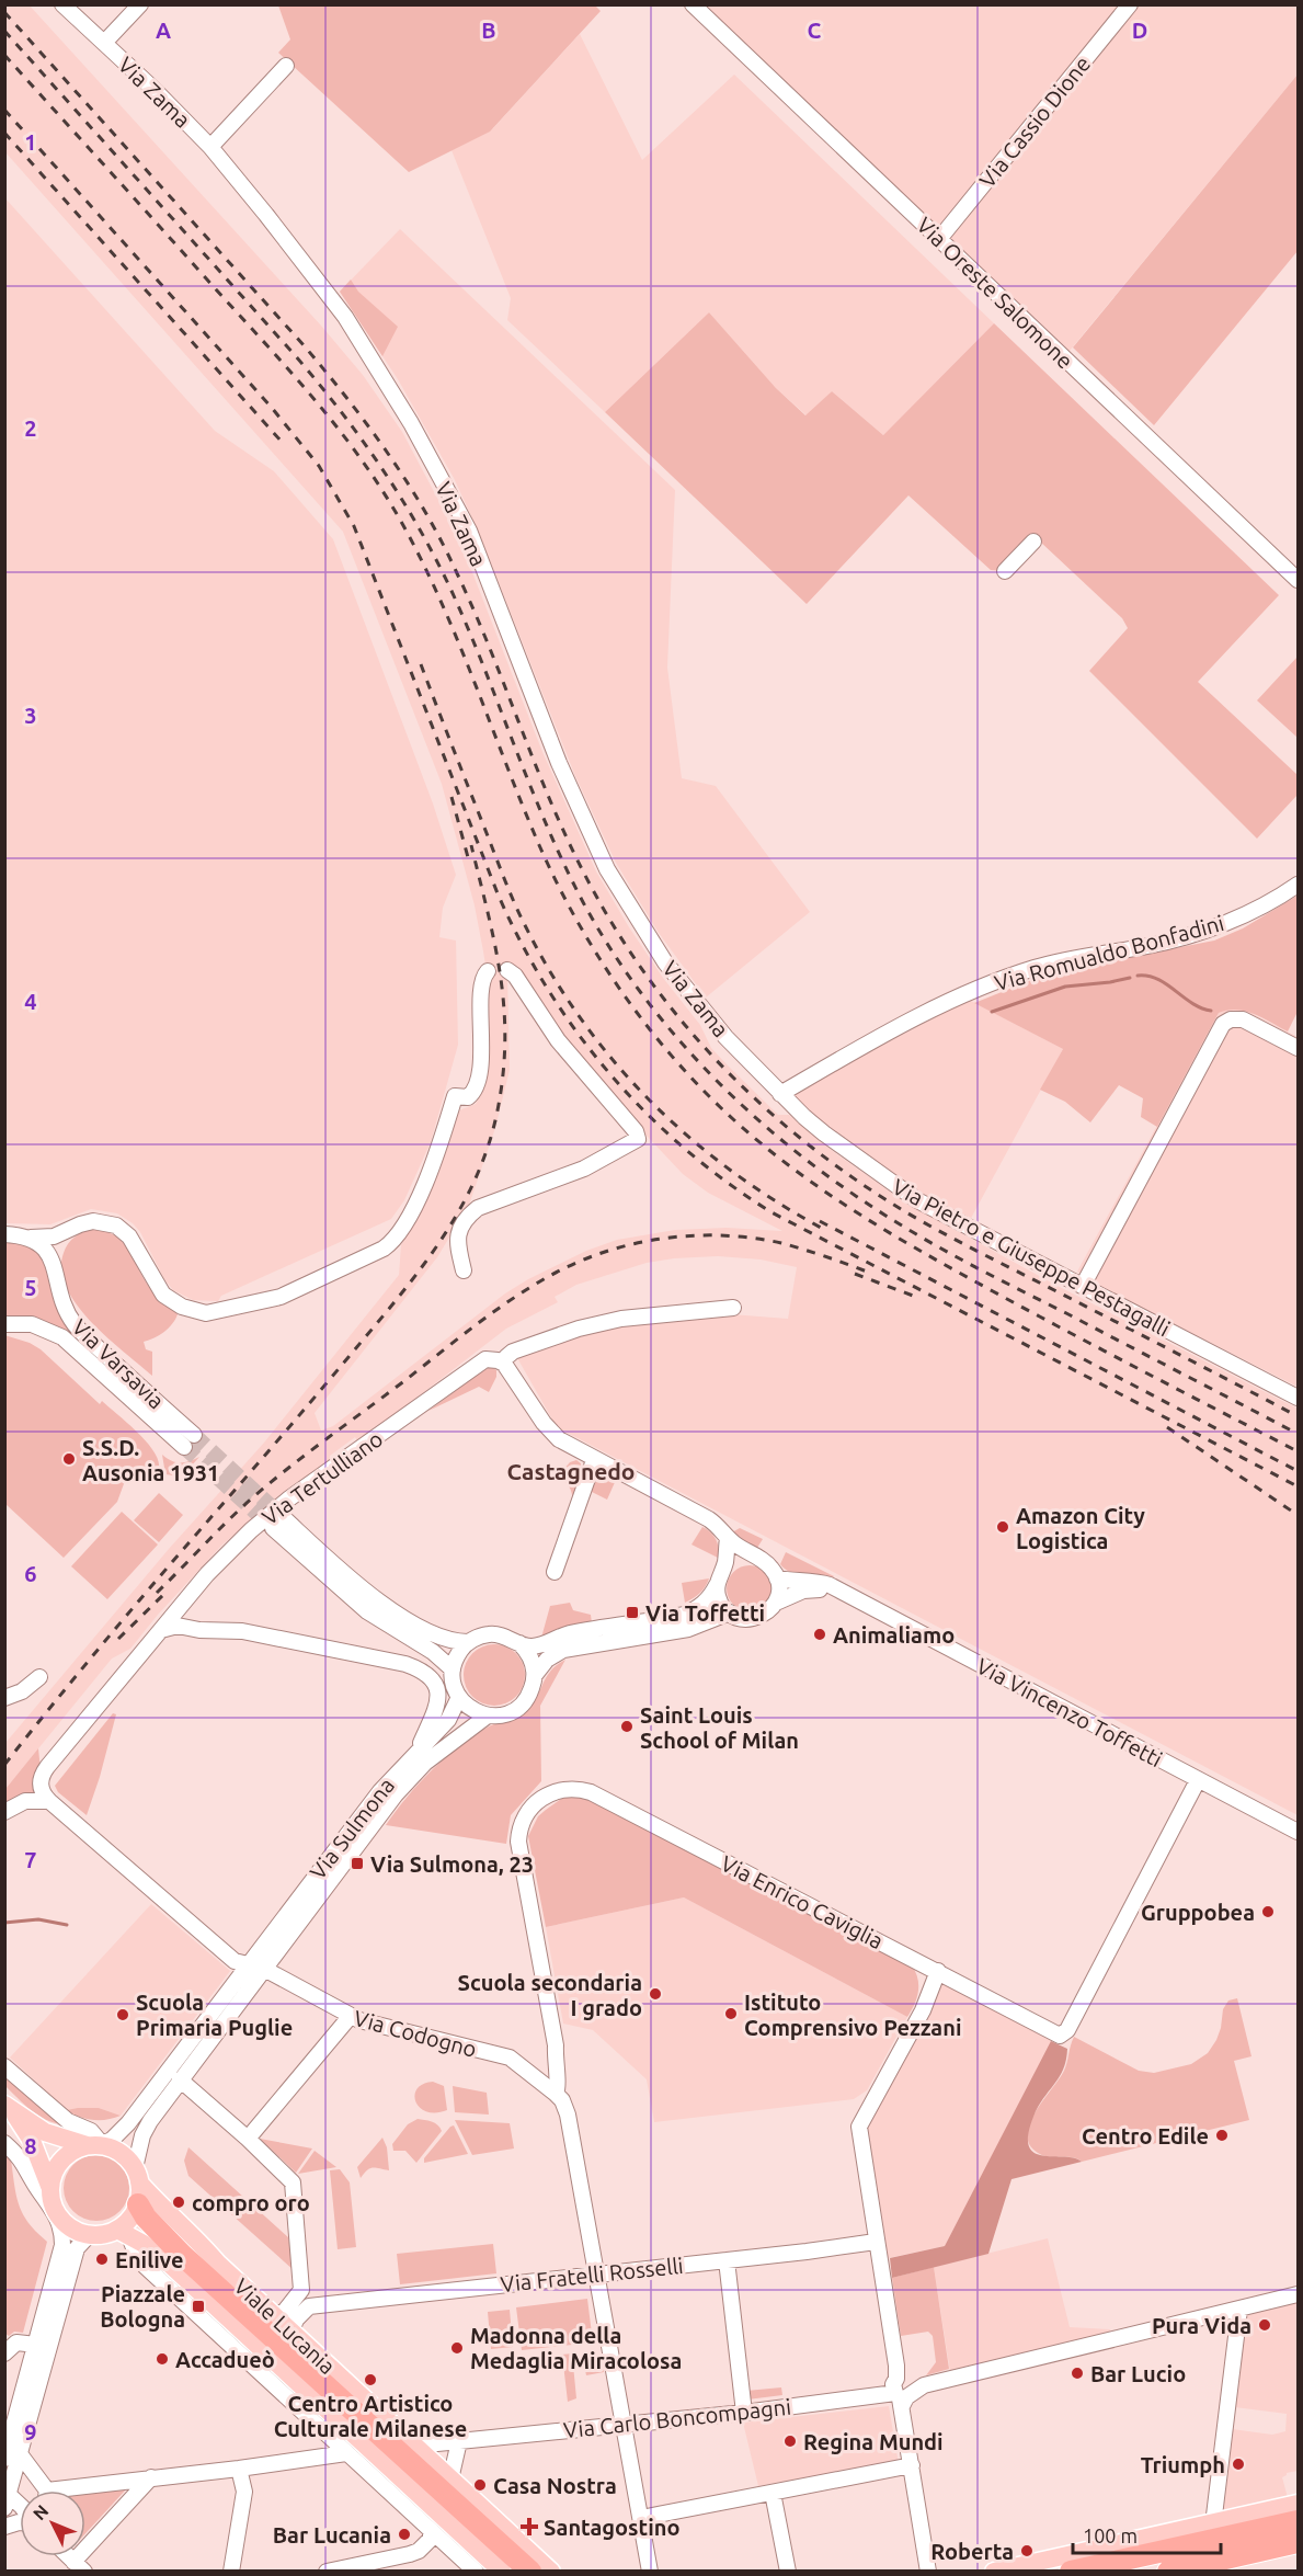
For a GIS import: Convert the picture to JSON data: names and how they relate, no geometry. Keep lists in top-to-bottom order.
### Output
{
  "streets": {
    "main road": ["Viale Lucania"],
    "street": [
      "Via Zama",
      "Via Cassio Dione",
      "Via Oreste Salomone",
      "Via Romualdo Bonfadini",
      "Via Pietro e Giuseppe Pestagalli",
      "Via Varsavia",
      "Via Tertulliano",
      "Via Vincenzo Toffetti",
      "Via Sulmona",
      "Via Enrico Caviglia",
      "Via Codogno",
      "Via Fratelli Rosselli",
      "Via Carlo Boncompagni"
    ]
  },
  "crossings": [
    ["Via Zama", "Via Romualdo Bonfadini"],
    ["Via Zama", "Via Pietro e Giuseppe Pestagalli"],
    ["Via Cassio Dione", "Via Oreste Salomone"],
    ["Via Romualdo Bonfadini", "Via Pietro e Giuseppe Pestagalli"],
    ["Via Vincenzo Toffetti", "Via Sulmona"],
    ["Via Vincenzo Toffetti", "Via Enrico Caviglia"],
    ["Via Sulmona", "Via Codogno"],
    ["Via Sulmona", "Viale Lucania"],
    ["Via Enrico Caviglia", "Via Codogno"],
    ["Viale Lucania", "Via Carlo Boncompagni"]
  ],
  "districts": ["Castagnedo"],
  "places": {
    "other": [
      "S.S.D. Ausonia 1931",
      "Amazon City Logistica",
      "Animaliamo",
      "Saint Louis School of Milan",
      "Gruppobea",
      "Scuola secondaria I grado",
      "Istituto Comprensivo Pezzani",
      "Scuola Primaria Puglie",
      "Centro Edile",
      "compro oro",
      "Enilive",
      "Pura Vida",
      "Madonna della Medaglia Miracolosa",
      "Accadueò",
      "Bar Lucio",
      "Centro Artistico Culturale Milanese",
      "Regina Mundi",
      "Triumph",
      "Casa Nostra",
      "Bar Lucania",
      "Roberta"
    ],
    "transit": ["Via Toffetti", "Via Sulmona, 23", "Piazzale Bologna"],
    "health": ["Santagostino"]
  },
  "scale_bar": "100 m",
  "north": "top left",
  "grid": {
    "columns": [
      "A",
      "B",
      "C",
      "D"
    ],
    "rows": [
      "1",
      "2",
      "3",
      "4",
      "5",
      "6",
      "7",
      "8",
      "9"
    ]
  }
}
